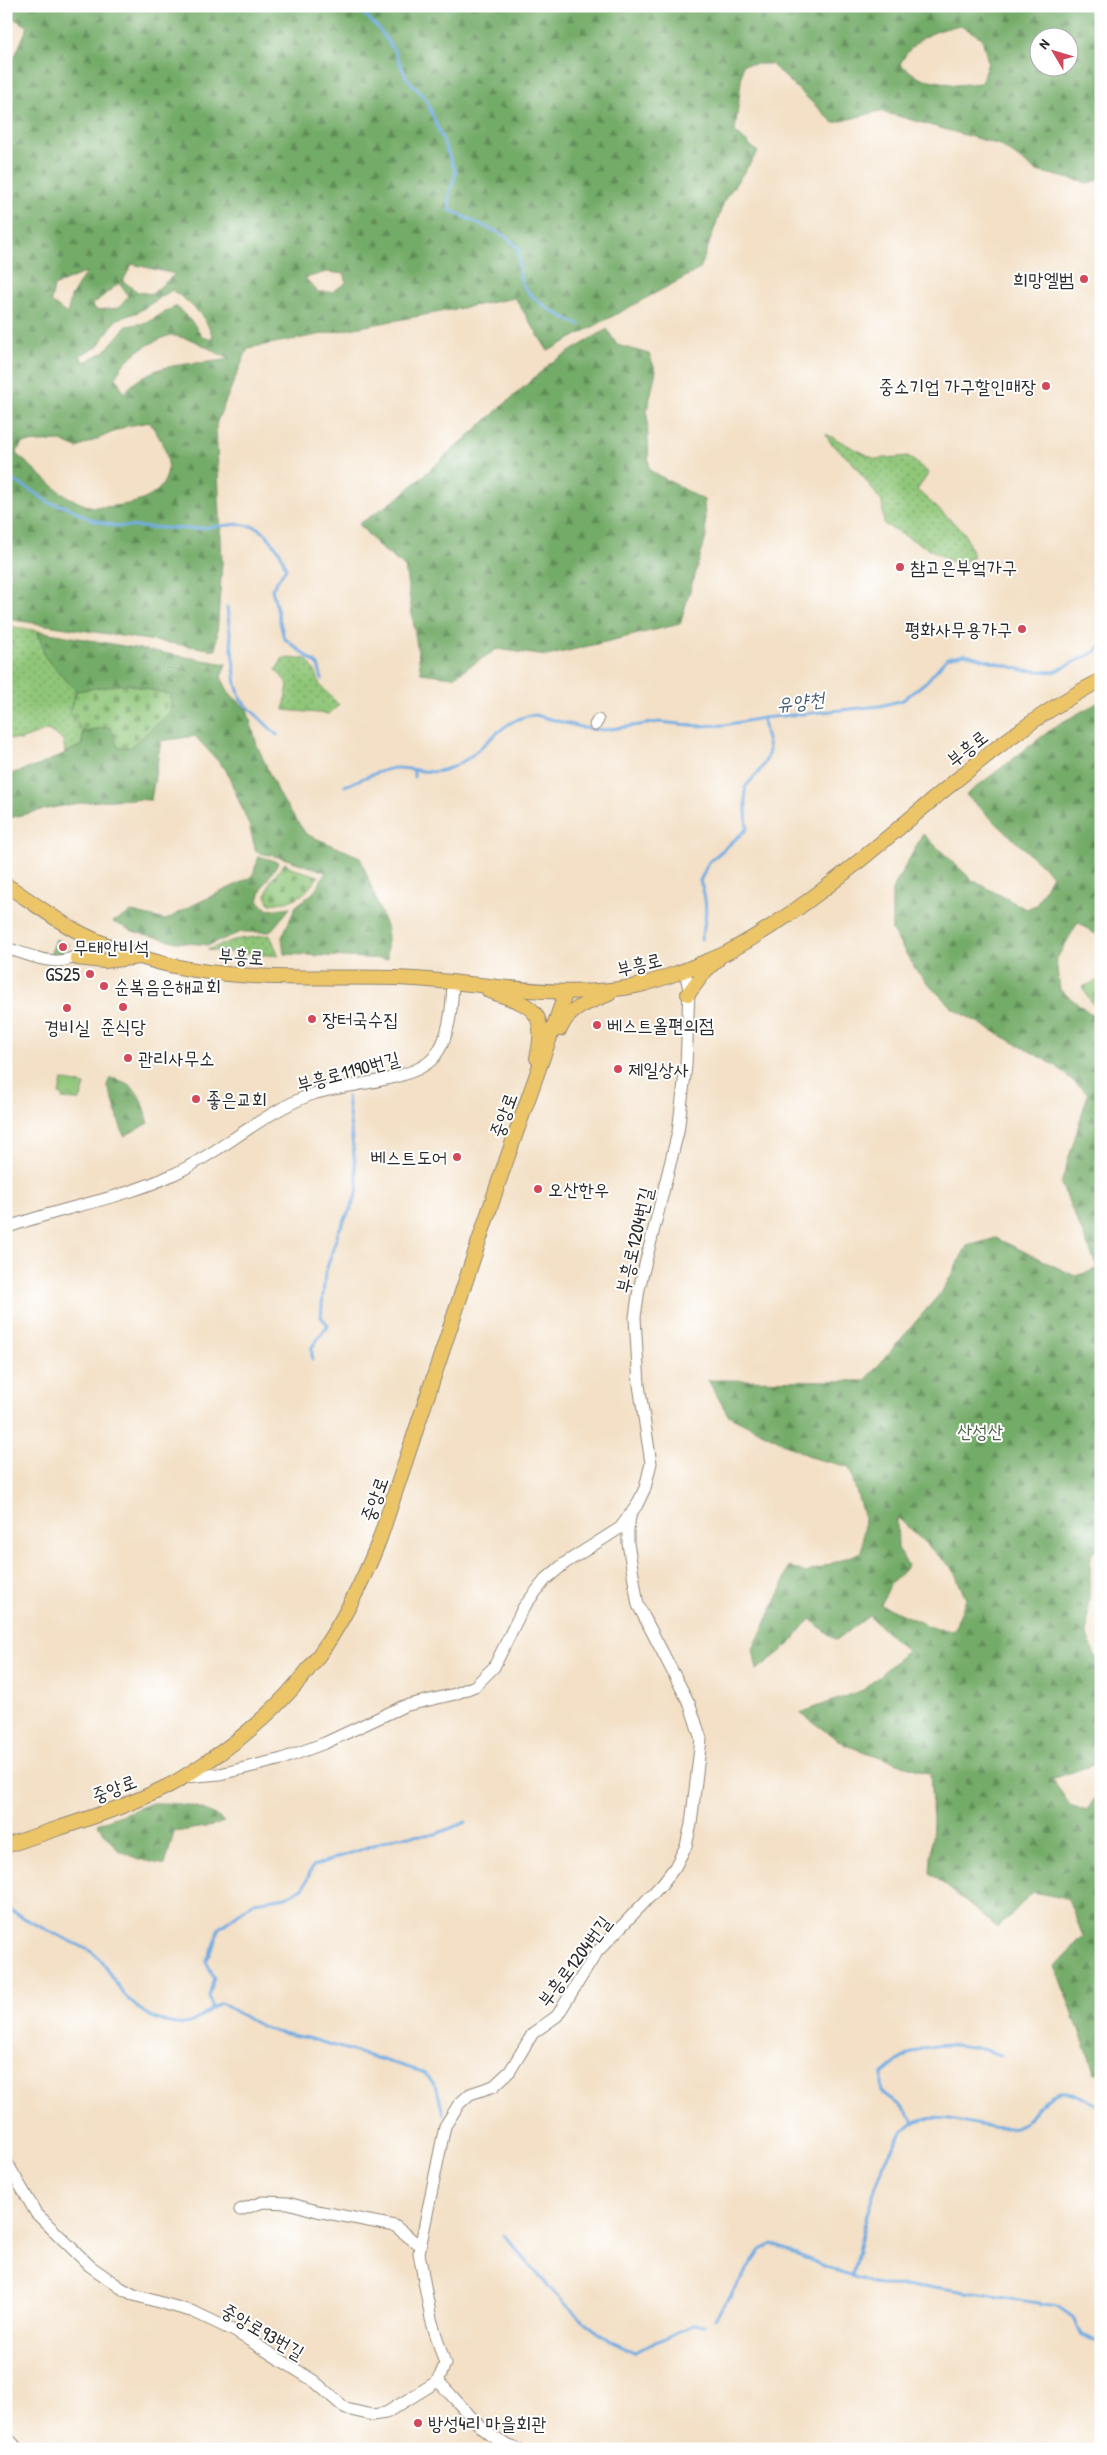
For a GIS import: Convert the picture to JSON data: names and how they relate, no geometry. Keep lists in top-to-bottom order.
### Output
{
  "streets": {
    "main road": ["부흥로", "중앙로"],
    "street": ["부흥로1190번길", "부흥로1204번길", "중앙로93번길"]
  },
  "crossings": [
    ["부흥로", "부흥로1190번길"],
    ["부흥로", "중앙로"],
    ["부흥로", "부흥로1204번길"],
    ["중앙로", "부흥로1204번길"],
    ["부흥로1204번길", "중앙로93번길"]
  ],
  "water": ["유양천"],
  "parks": ["산성산"],
  "places": [
    "희망엘범",
    "중소기업 가구할인매장",
    "참고은부엌가구",
    "평화사무용가구",
    "무태안비석",
    "GS25",
    "순복음은해교회",
    "준식당",
    "경비실",
    "장터국수집",
    "베스트올편의점",
    "관리사무소",
    "제일상사",
    "좋은교회",
    "베스트도어",
    "오산한우",
    "방성4리 마을회관"
  ],
  "north": "top left"
}
